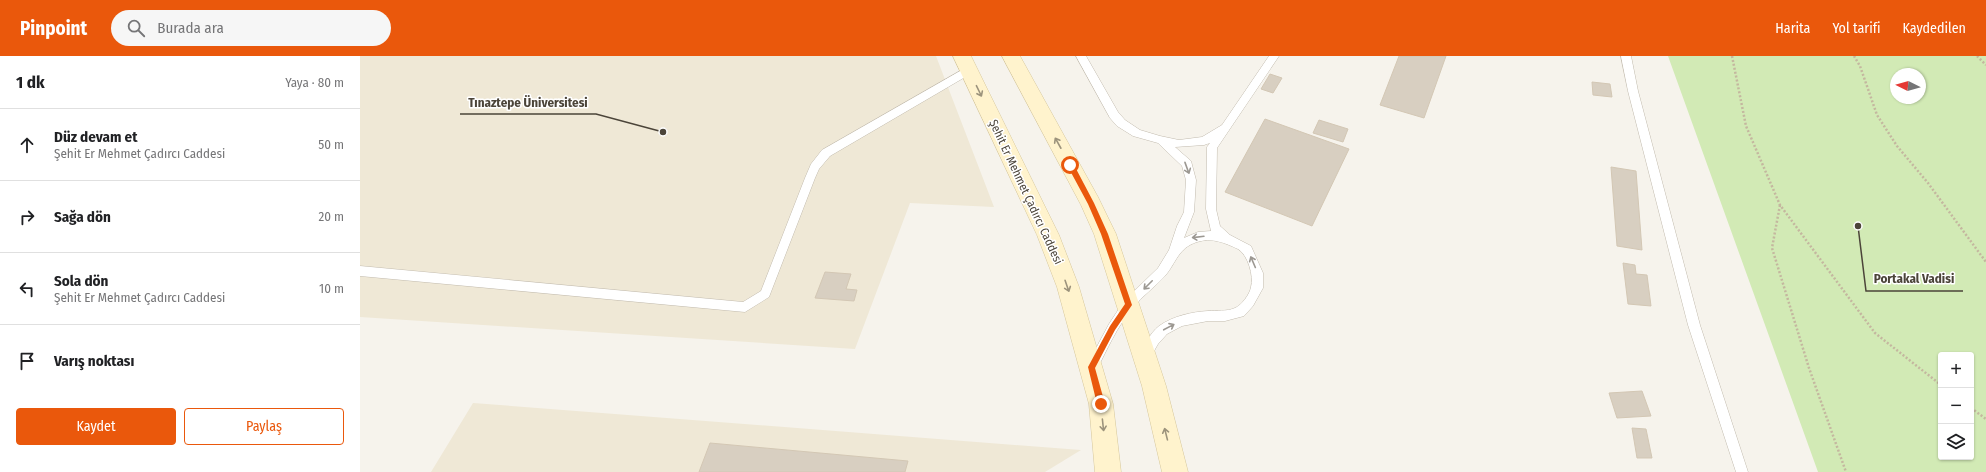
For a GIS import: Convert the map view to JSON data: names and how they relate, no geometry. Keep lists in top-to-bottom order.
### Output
{
  "streets": {
    "main road": ["Şehit Er Mehmet Çadırcı Caddesi"]
  },
  "places": ["Tınaztepe Üniversitesi", "Portakal Vadisi"],
  "north": "left",
  "page": {
    "header": "Pinpoint",
    "search": "Burada ara",
    "nav": ["Harita", "Yol tarifi", "Kaydedilen"],
    "heading": ["1 dk", "Yaya · 80 m"],
    "list": [
      ["Düz devam et", "Şehit Er Mehmet Çadırcı Caddesi", "50 m"],
      ["Sağa dön", "20 m"],
      ["Sola dön", "Şehit Er Mehmet Çadırcı Caddesi", "10 m"],
      "Varış noktası"
    ],
    "map_buttons": ["+", "−"],
    "buttons": ["Kaydet", "Paylaş"]
  }
}
